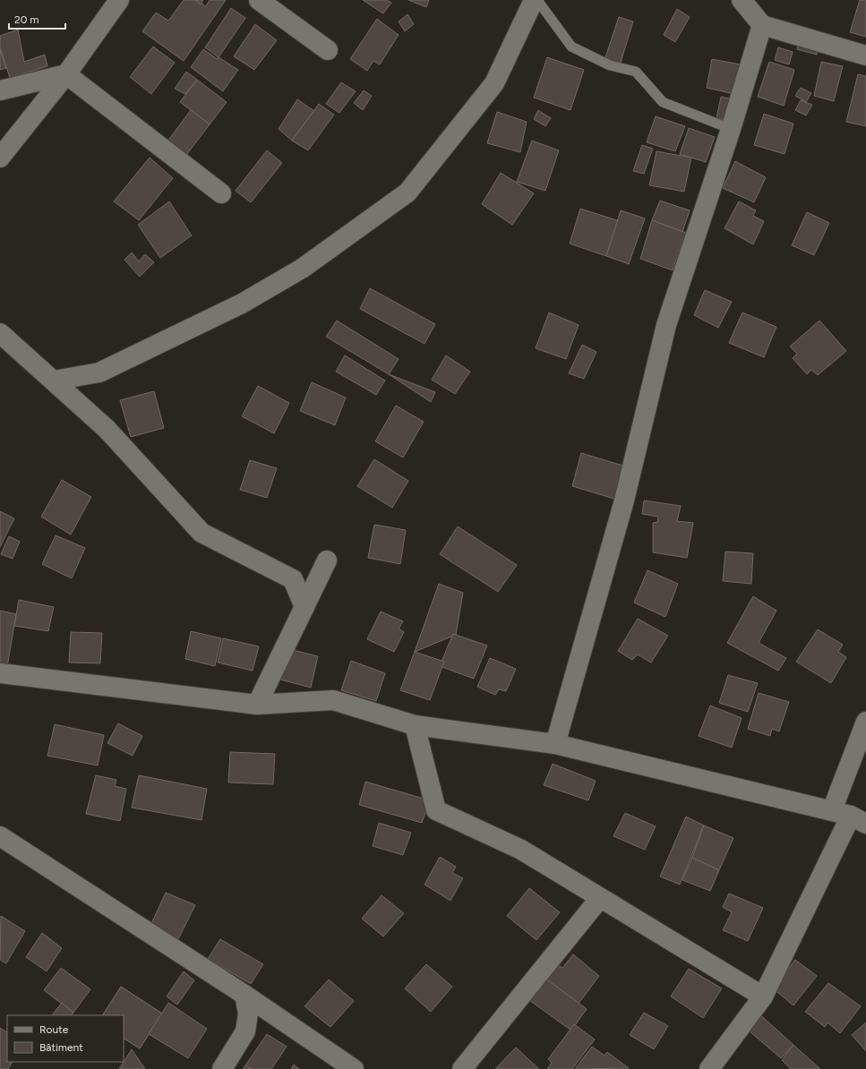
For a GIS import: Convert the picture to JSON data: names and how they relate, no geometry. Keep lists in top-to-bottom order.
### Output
{
  "legend": ["Route", "Bâtiment"],
  "scale_bar": "20 m"
}
